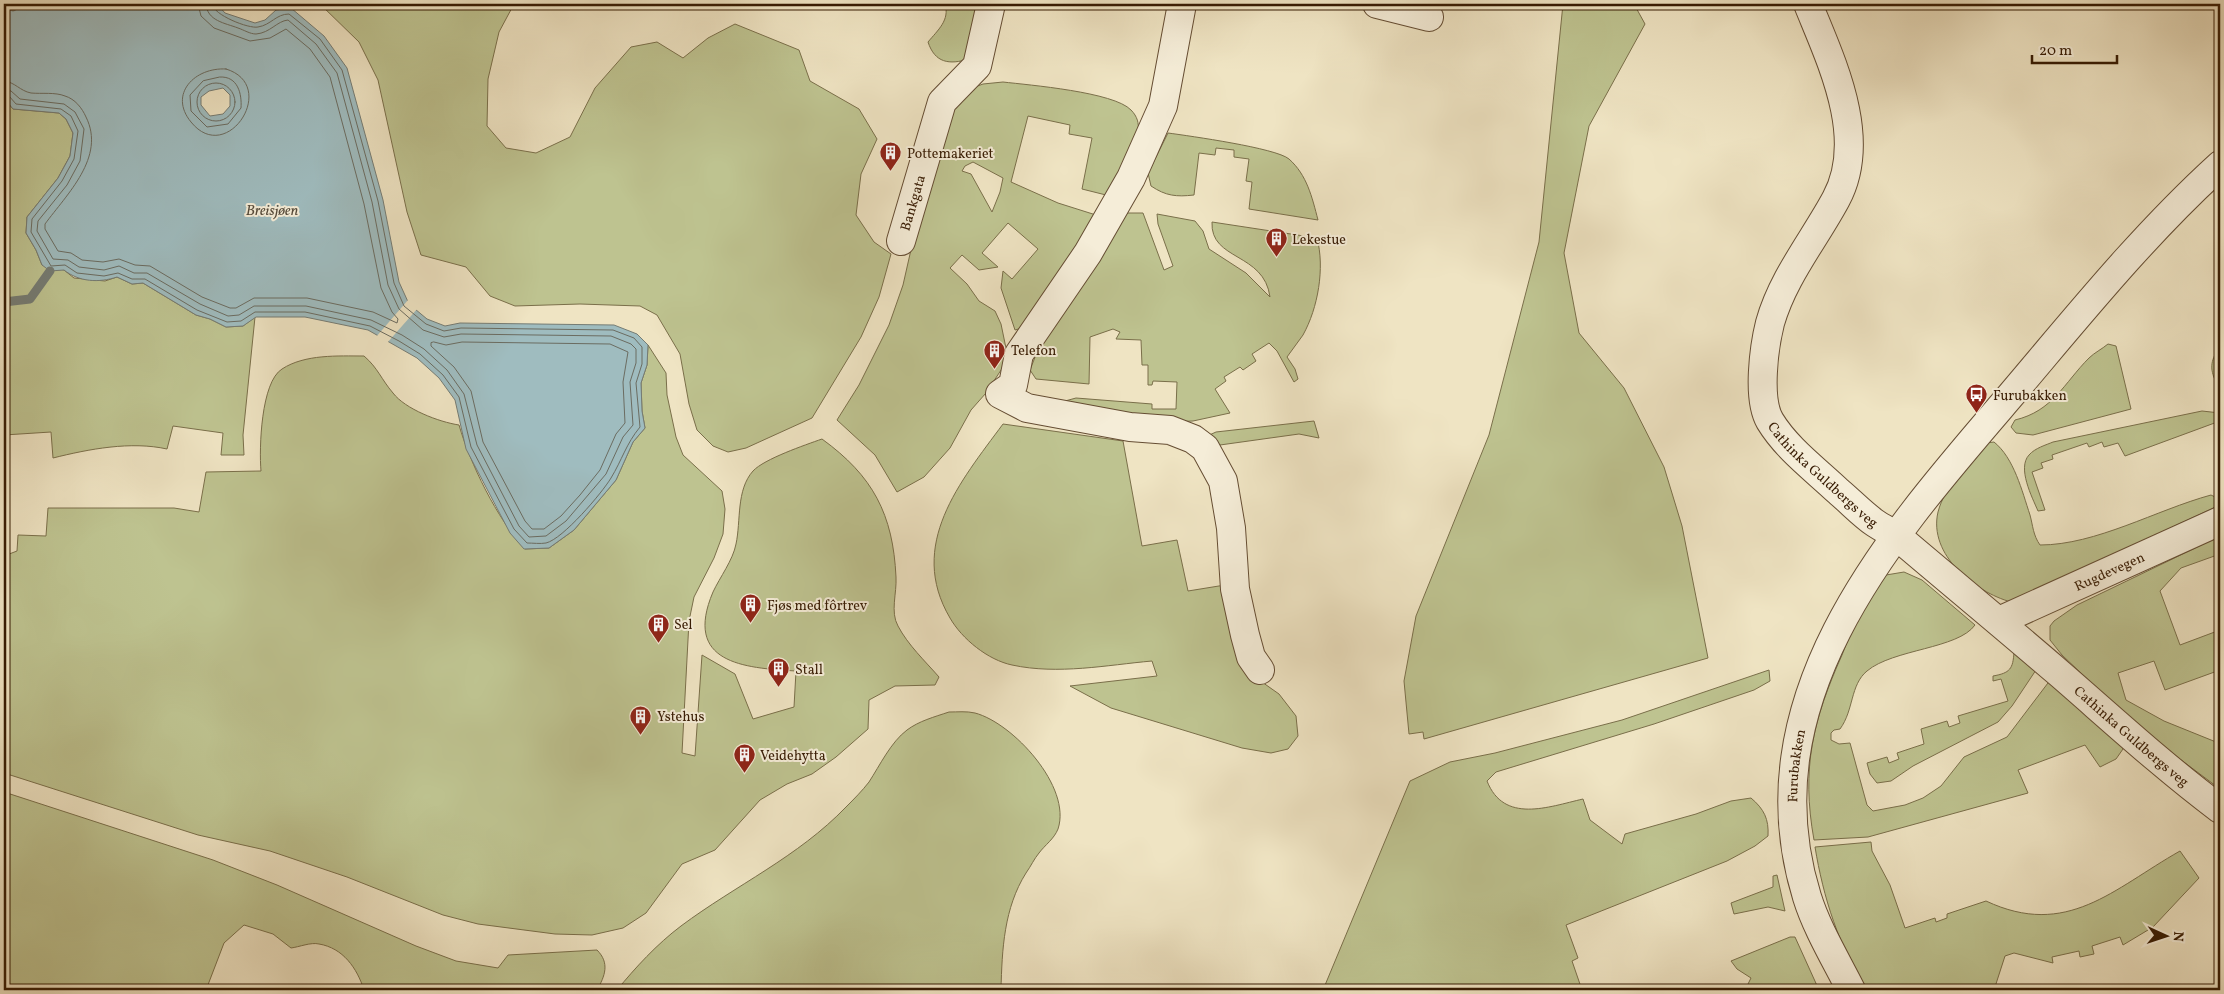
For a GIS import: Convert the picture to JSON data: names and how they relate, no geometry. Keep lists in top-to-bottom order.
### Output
{
  "streets": {
    "street": [
      "Bankgata",
      "Cathinka Guldbergs veg",
      "Rugdevegen",
      "Furubakken"
    ]
  },
  "crossings": [
    ["Cathinka Guldbergs veg", "Rugdevegen"],
    ["Cathinka Guldbergs veg", "Furubakken"]
  ],
  "water": ["Breisjøen"],
  "places": {
    "building": [
      "Pottemakeriet",
      "Lekestue",
      "Telefon",
      "Fjøs med fôrtrev",
      "Sel",
      "Stall",
      "Ystehus",
      "Veidehytta"
    ],
    "bus stop": ["Furubakken"]
  },
  "scale_bar": "20 m",
  "north": "right"
}
